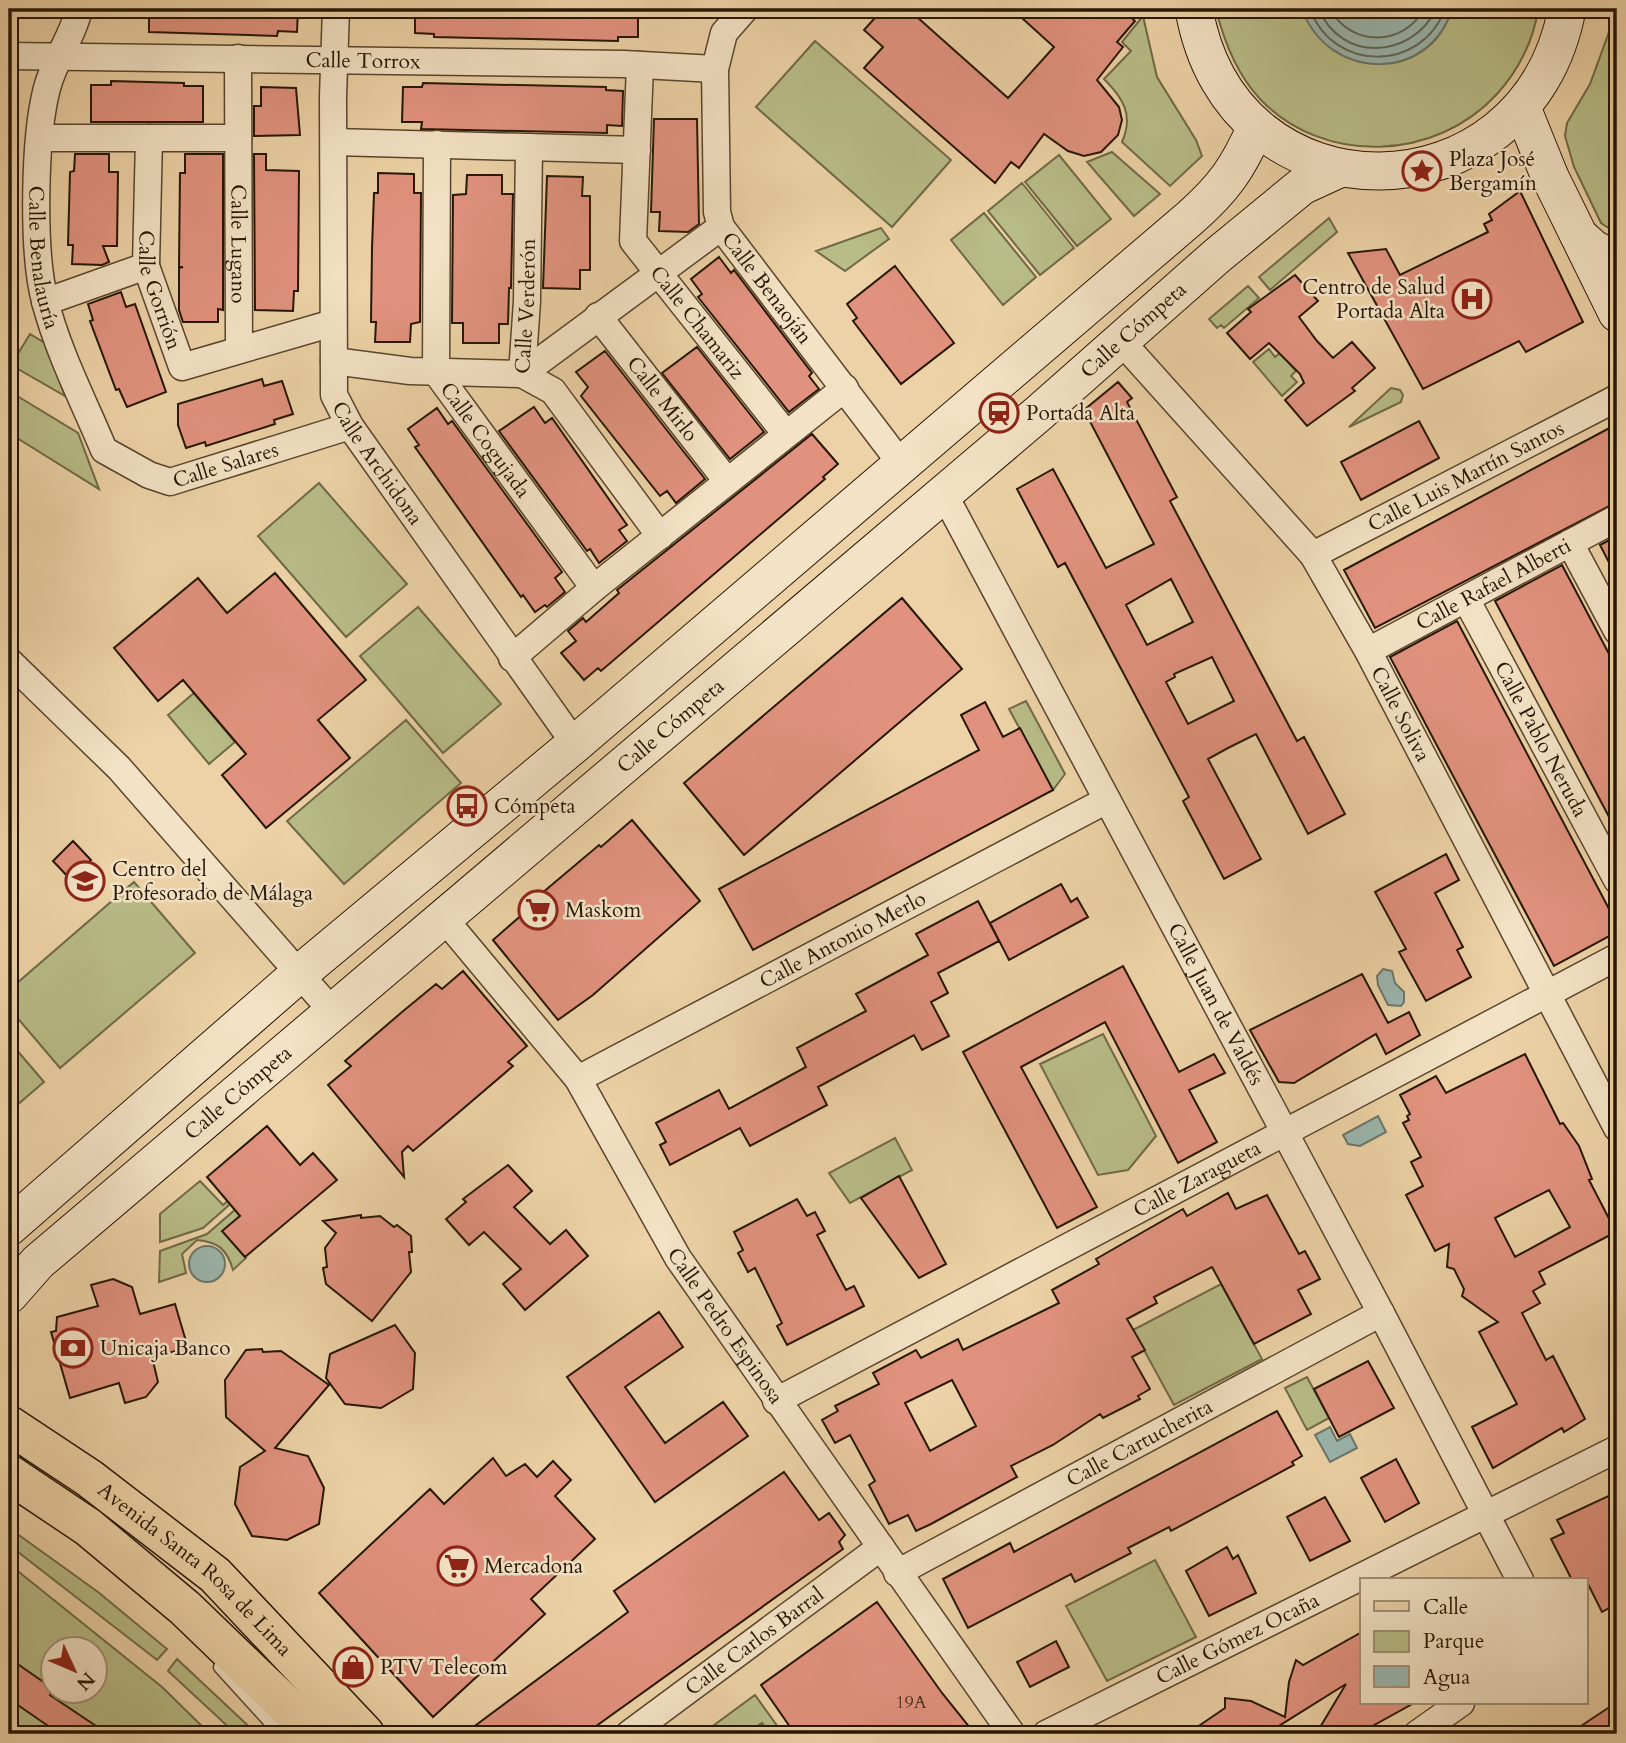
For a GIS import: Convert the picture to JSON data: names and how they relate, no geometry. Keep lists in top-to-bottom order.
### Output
{
  "streets": {
    "main road": ["Calle Cómpeta", "Avenida Santa Rosa de Lima"],
    "street": [
      "Calle Torrox",
      "Calle Lugano",
      "Calle Benalauría",
      "Calle Benaoján",
      "Calle Gorrión",
      "Calle Verderón",
      "Calle Chamariz",
      "Calle Mirlo",
      "Calle Cogujada",
      "Calle Salares",
      "Calle Archidona",
      "Calle Luis Martín Santos",
      "Calle Rafael Alberti",
      "Calle Soliva",
      "Calle Pablo Neruda",
      "Calle Antonio Merlo",
      "Calle Juan de Valdés",
      "Calle Zaragueta",
      "Calle Pedro Espinosa",
      "Calle Cartucherita",
      "Calle Gómez Ocaña",
      "Calle Carlos Barral"
    ]
  },
  "crossings": [
    ["Calle Torrox", "Calle Lugano"],
    ["Calle Torrox", "Calle Benalauría"],
    ["Calle Torrox", "Calle Benaoján"],
    ["Calle Torrox", "Calle Chamariz"],
    ["Calle Torrox", "Calle Archidona"],
    ["Calle Lugano", "Calle Gorrión"],
    ["Calle Benalauría", "Calle Salares"],
    ["Calle Gorrión", "Calle Archidona"],
    ["Calle Cómpeta", "Calle Soliva"],
    ["Calle Cómpeta", "Calle Juan de Valdés"],
    ["Calle Cómpeta", "Calle Pedro Espinosa"],
    ["Calle Salares", "Calle Archidona"],
    ["Calle Luis Martín Santos", "Calle Soliva"],
    ["Calle Rafael Alberti", "Calle Soliva"],
    ["Calle Rafael Alberti", "Calle Pablo Neruda"],
    ["Calle Soliva", "Calle Zaragueta"],
    ["Calle Antonio Merlo", "Calle Juan de Valdés"],
    ["Calle Antonio Merlo", "Calle Pedro Espinosa"],
    ["Calle Juan de Valdés", "Calle Zaragueta"],
    ["Calle Juan de Valdés", "Calle Cartucherita"],
    ["Calle Juan de Valdés", "Calle Gómez Ocaña"],
    ["Calle Zaragueta", "Calle Pedro Espinosa"],
    ["Calle Pedro Espinosa", "Calle Cartucherita"],
    ["Calle Pedro Espinosa", "Calle Carlos Barral"]
  ],
  "places": {
    "place": ["Plaza José Bergamín"],
    "hospital": ["Centro de Salud Portada Alta"],
    "station": ["Portada Alta"],
    "bus stop": ["Cómpeta"],
    "school or university": ["Centro del Profesorado de Málaga"],
    "supermarket": ["Maskom", "Mercadona"],
    "bank": ["Unicaja Banco"],
    "shop": ["PTV Telecom"]
  },
  "house_numbers": ["19A"],
  "legend": ["Calle", "Parque", "Agua"],
  "north": "bottom right"
}
